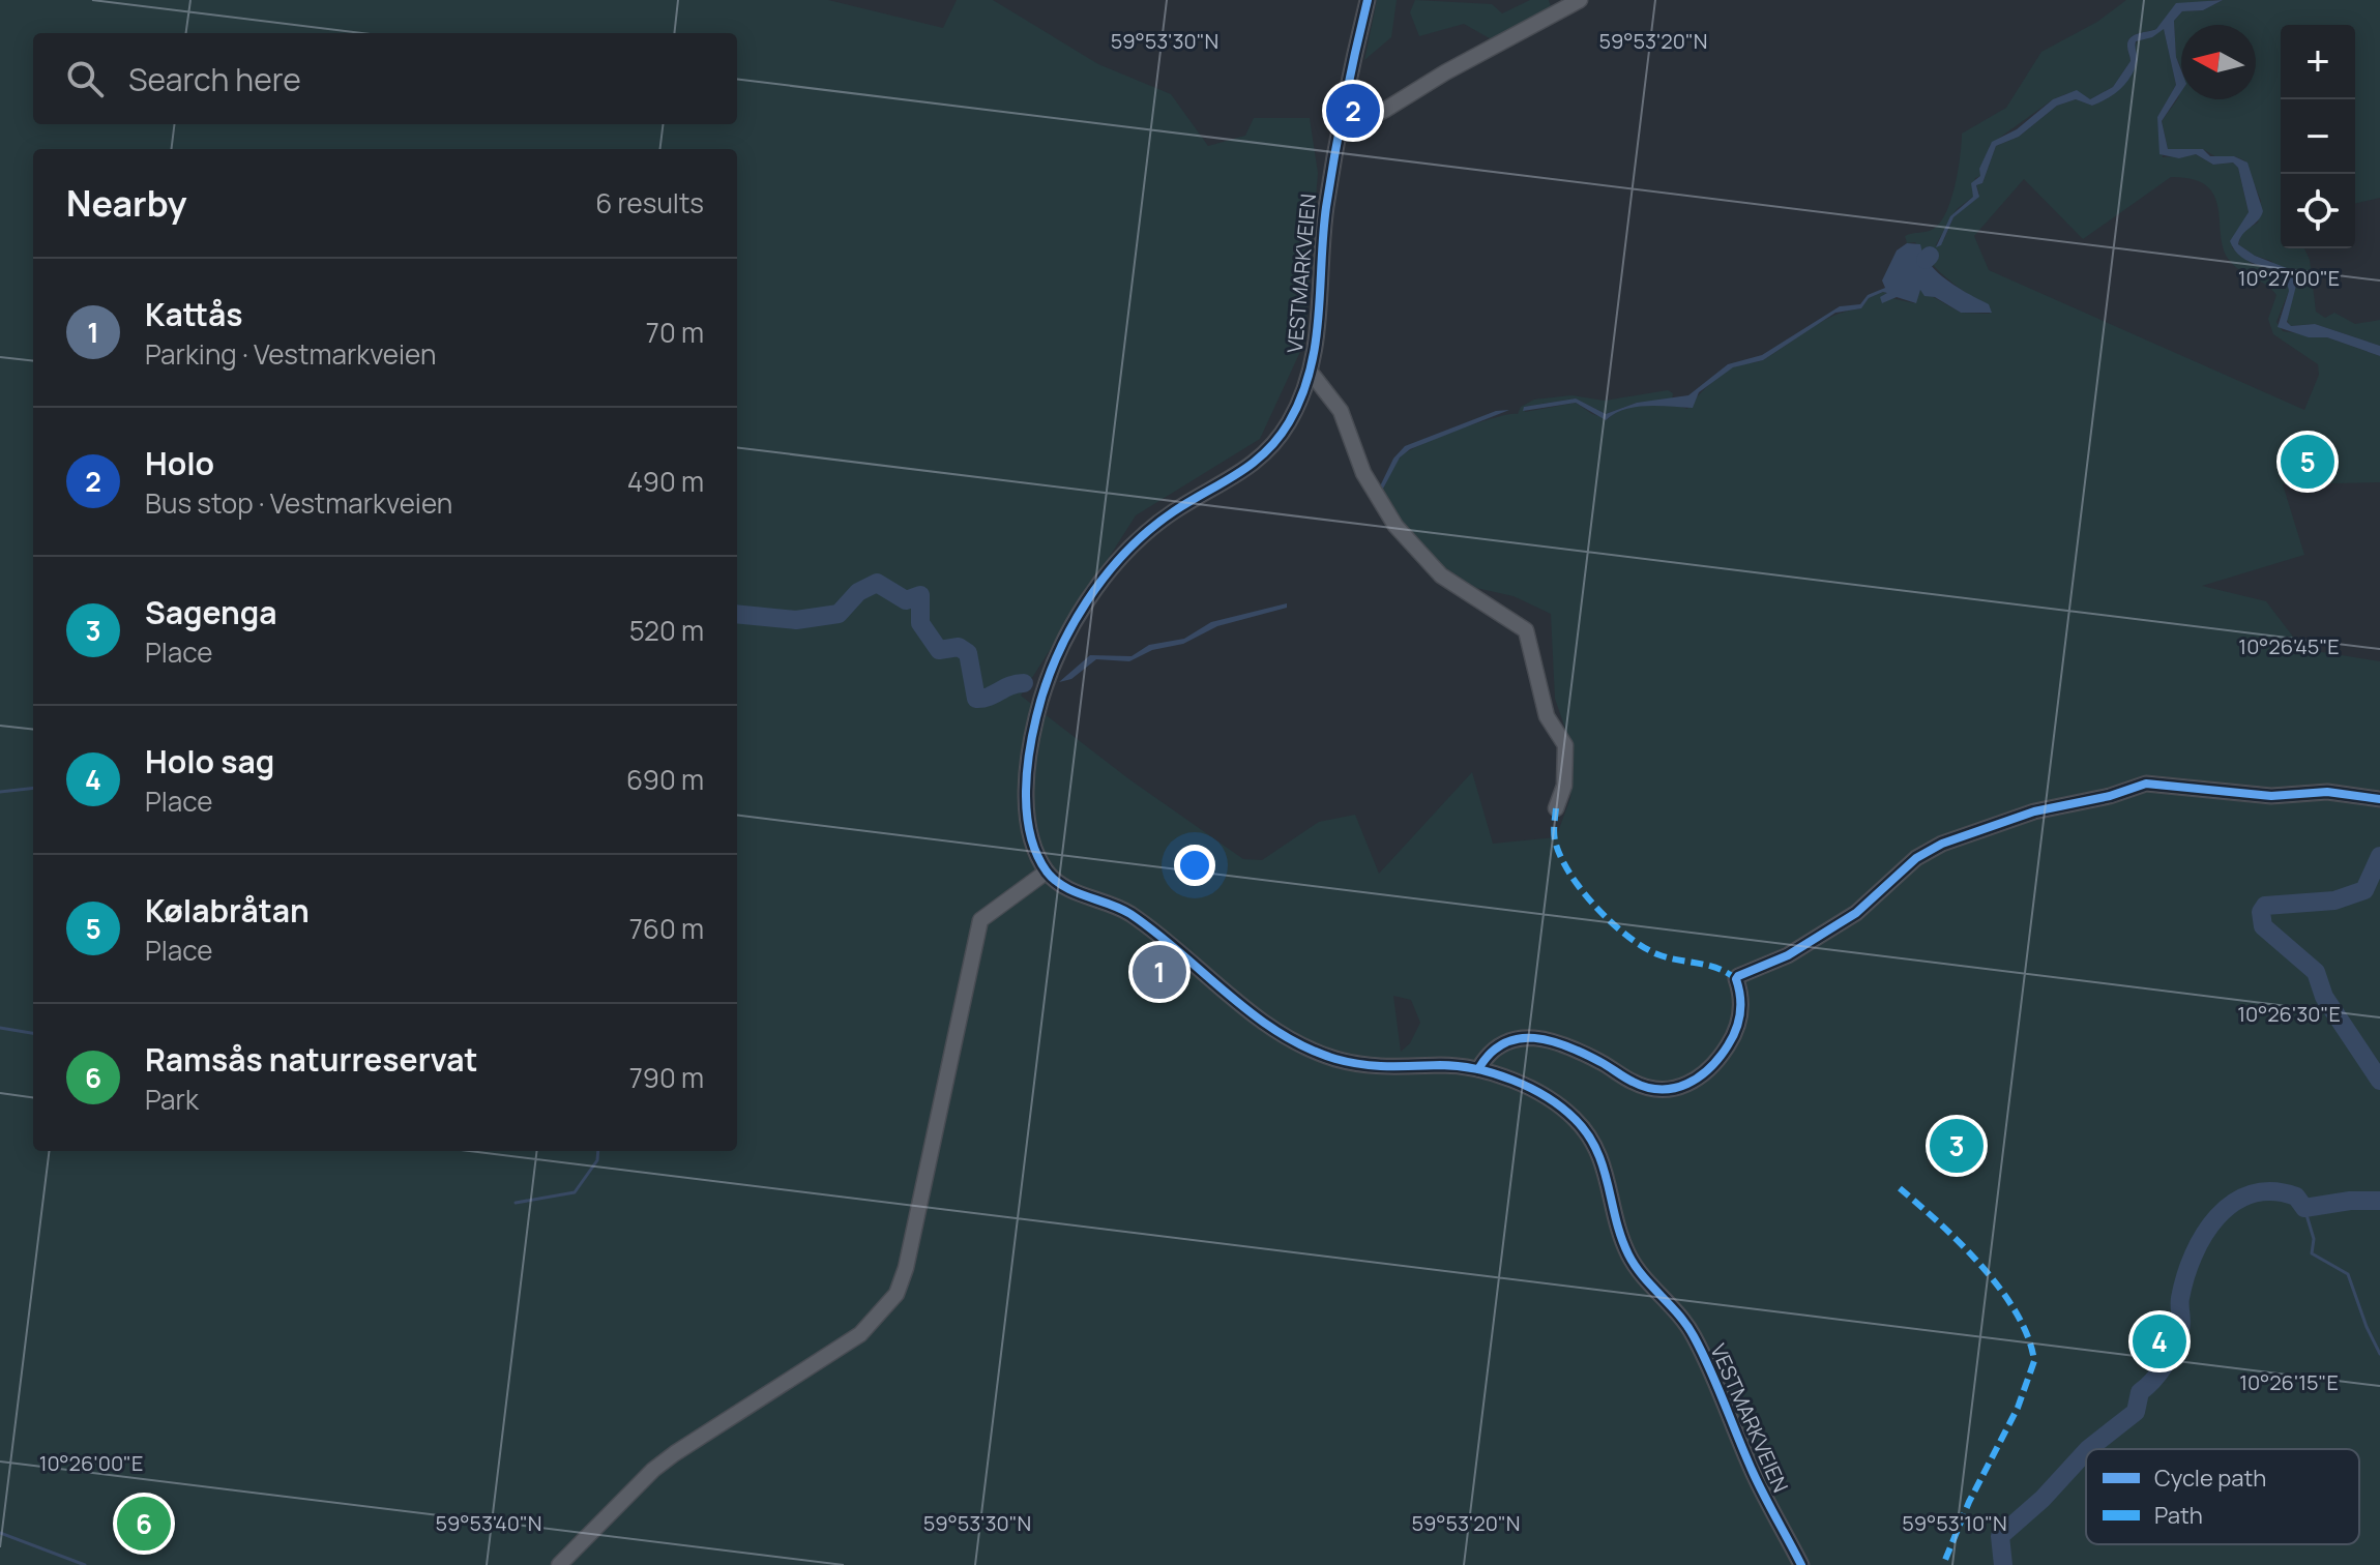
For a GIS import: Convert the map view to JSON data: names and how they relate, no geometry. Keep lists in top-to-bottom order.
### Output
{
  "streets": {
    "street": ["VESTMARKVEIEN"]
  },
  "legend": ["Cycle path", "Path"],
  "north": "left",
  "page": {
    "map_buttons": ["+", "−"],
    "search": "Search here",
    "pins": [
      "2",
      "5",
      "1",
      "3",
      "4",
      "6"
    ],
    "heading": ["Nearby", "6 results"],
    "list": [
      {
        "mark": "1",
        "name": "Kattås",
        "note": "Parking · Vestmarkveien",
        "value": "70 m"
      },
      {
        "mark": "2",
        "name": "Holo",
        "note": "Bus stop · Vestmarkveien",
        "value": "490 m"
      },
      {
        "mark": "3",
        "name": "Sagenga",
        "note": "Place",
        "value": "520 m"
      },
      {
        "mark": "4",
        "name": "Holo sag",
        "note": "Place",
        "value": "690 m"
      },
      {
        "mark": "5",
        "name": "Kølabråtan",
        "note": "Place",
        "value": "760 m"
      },
      {
        "mark": "6",
        "name": "Ramsås naturreservat",
        "note": "Park",
        "value": "790 m"
      }
    ]
  },
  "coordinates": [
    "59°53'30\"N",
    "59°53'20\"N",
    "10°27'00\"E",
    "10°26'45\"E",
    "10°26'30\"E",
    "10°26'15\"E",
    "10°26'00\"E",
    "59°53'40\"N",
    "59°53'10\"N"
  ]
}
